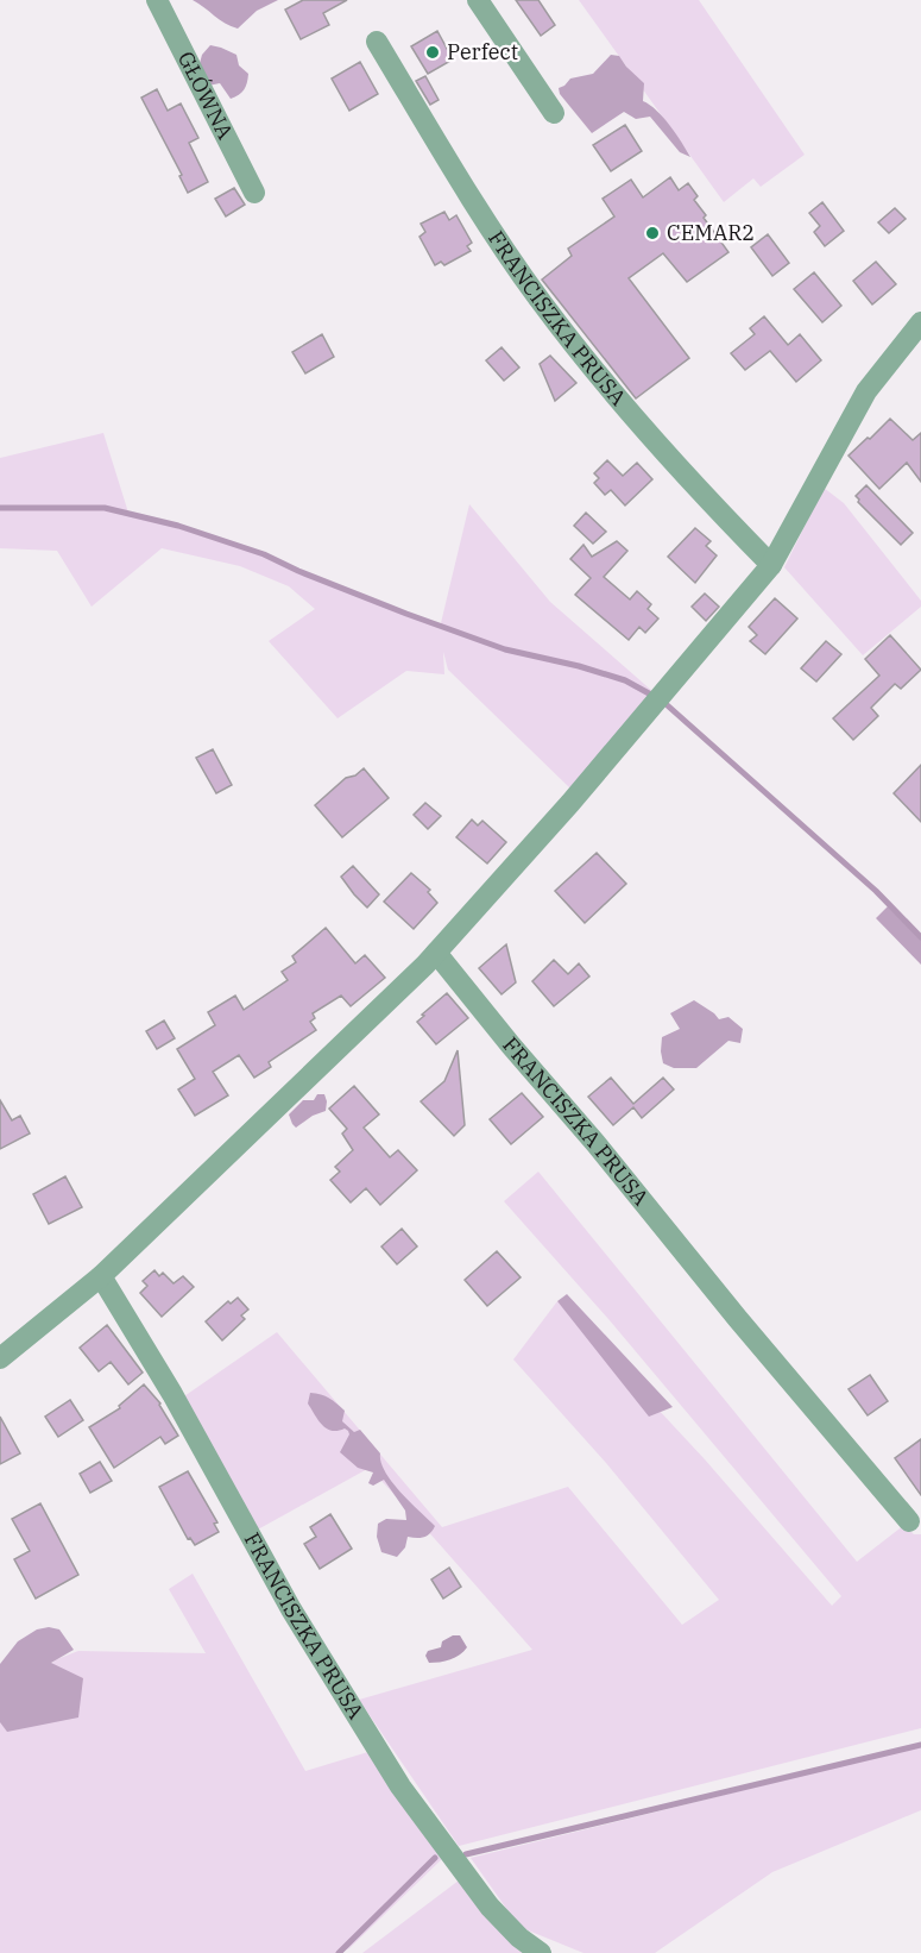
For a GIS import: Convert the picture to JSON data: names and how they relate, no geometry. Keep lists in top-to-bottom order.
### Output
{
  "streets": {
    "street": ["GŁÓWNA", "FRANCISZKA PRUSA"]
  },
  "places": ["Perfect", "CEMAR2"]
}
